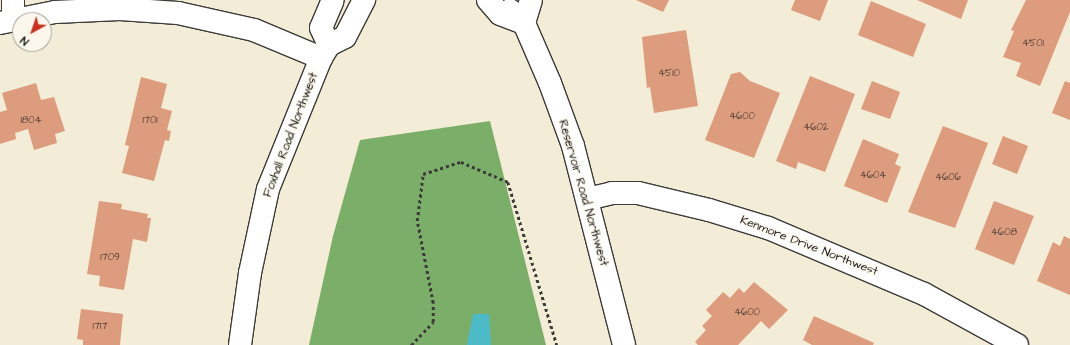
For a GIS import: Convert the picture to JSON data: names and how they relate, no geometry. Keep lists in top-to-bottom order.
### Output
{
  "streets": {
    "main road": ["Foxhall Road Northwest", "Reservoir Road Northwest", "Kenmore Drive Northwest"]
  },
  "crossings": [
    ["Reservoir Road Northwest", "Kenmore Drive Northwest"]
  ],
  "house_numbers": [
    "4501",
    "4510",
    "4600",
    "1804",
    "1701",
    "4602",
    "4604",
    "4606",
    "4608",
    "1709",
    "4600",
    "1717"
  ],
  "north": "bottom left"
}
